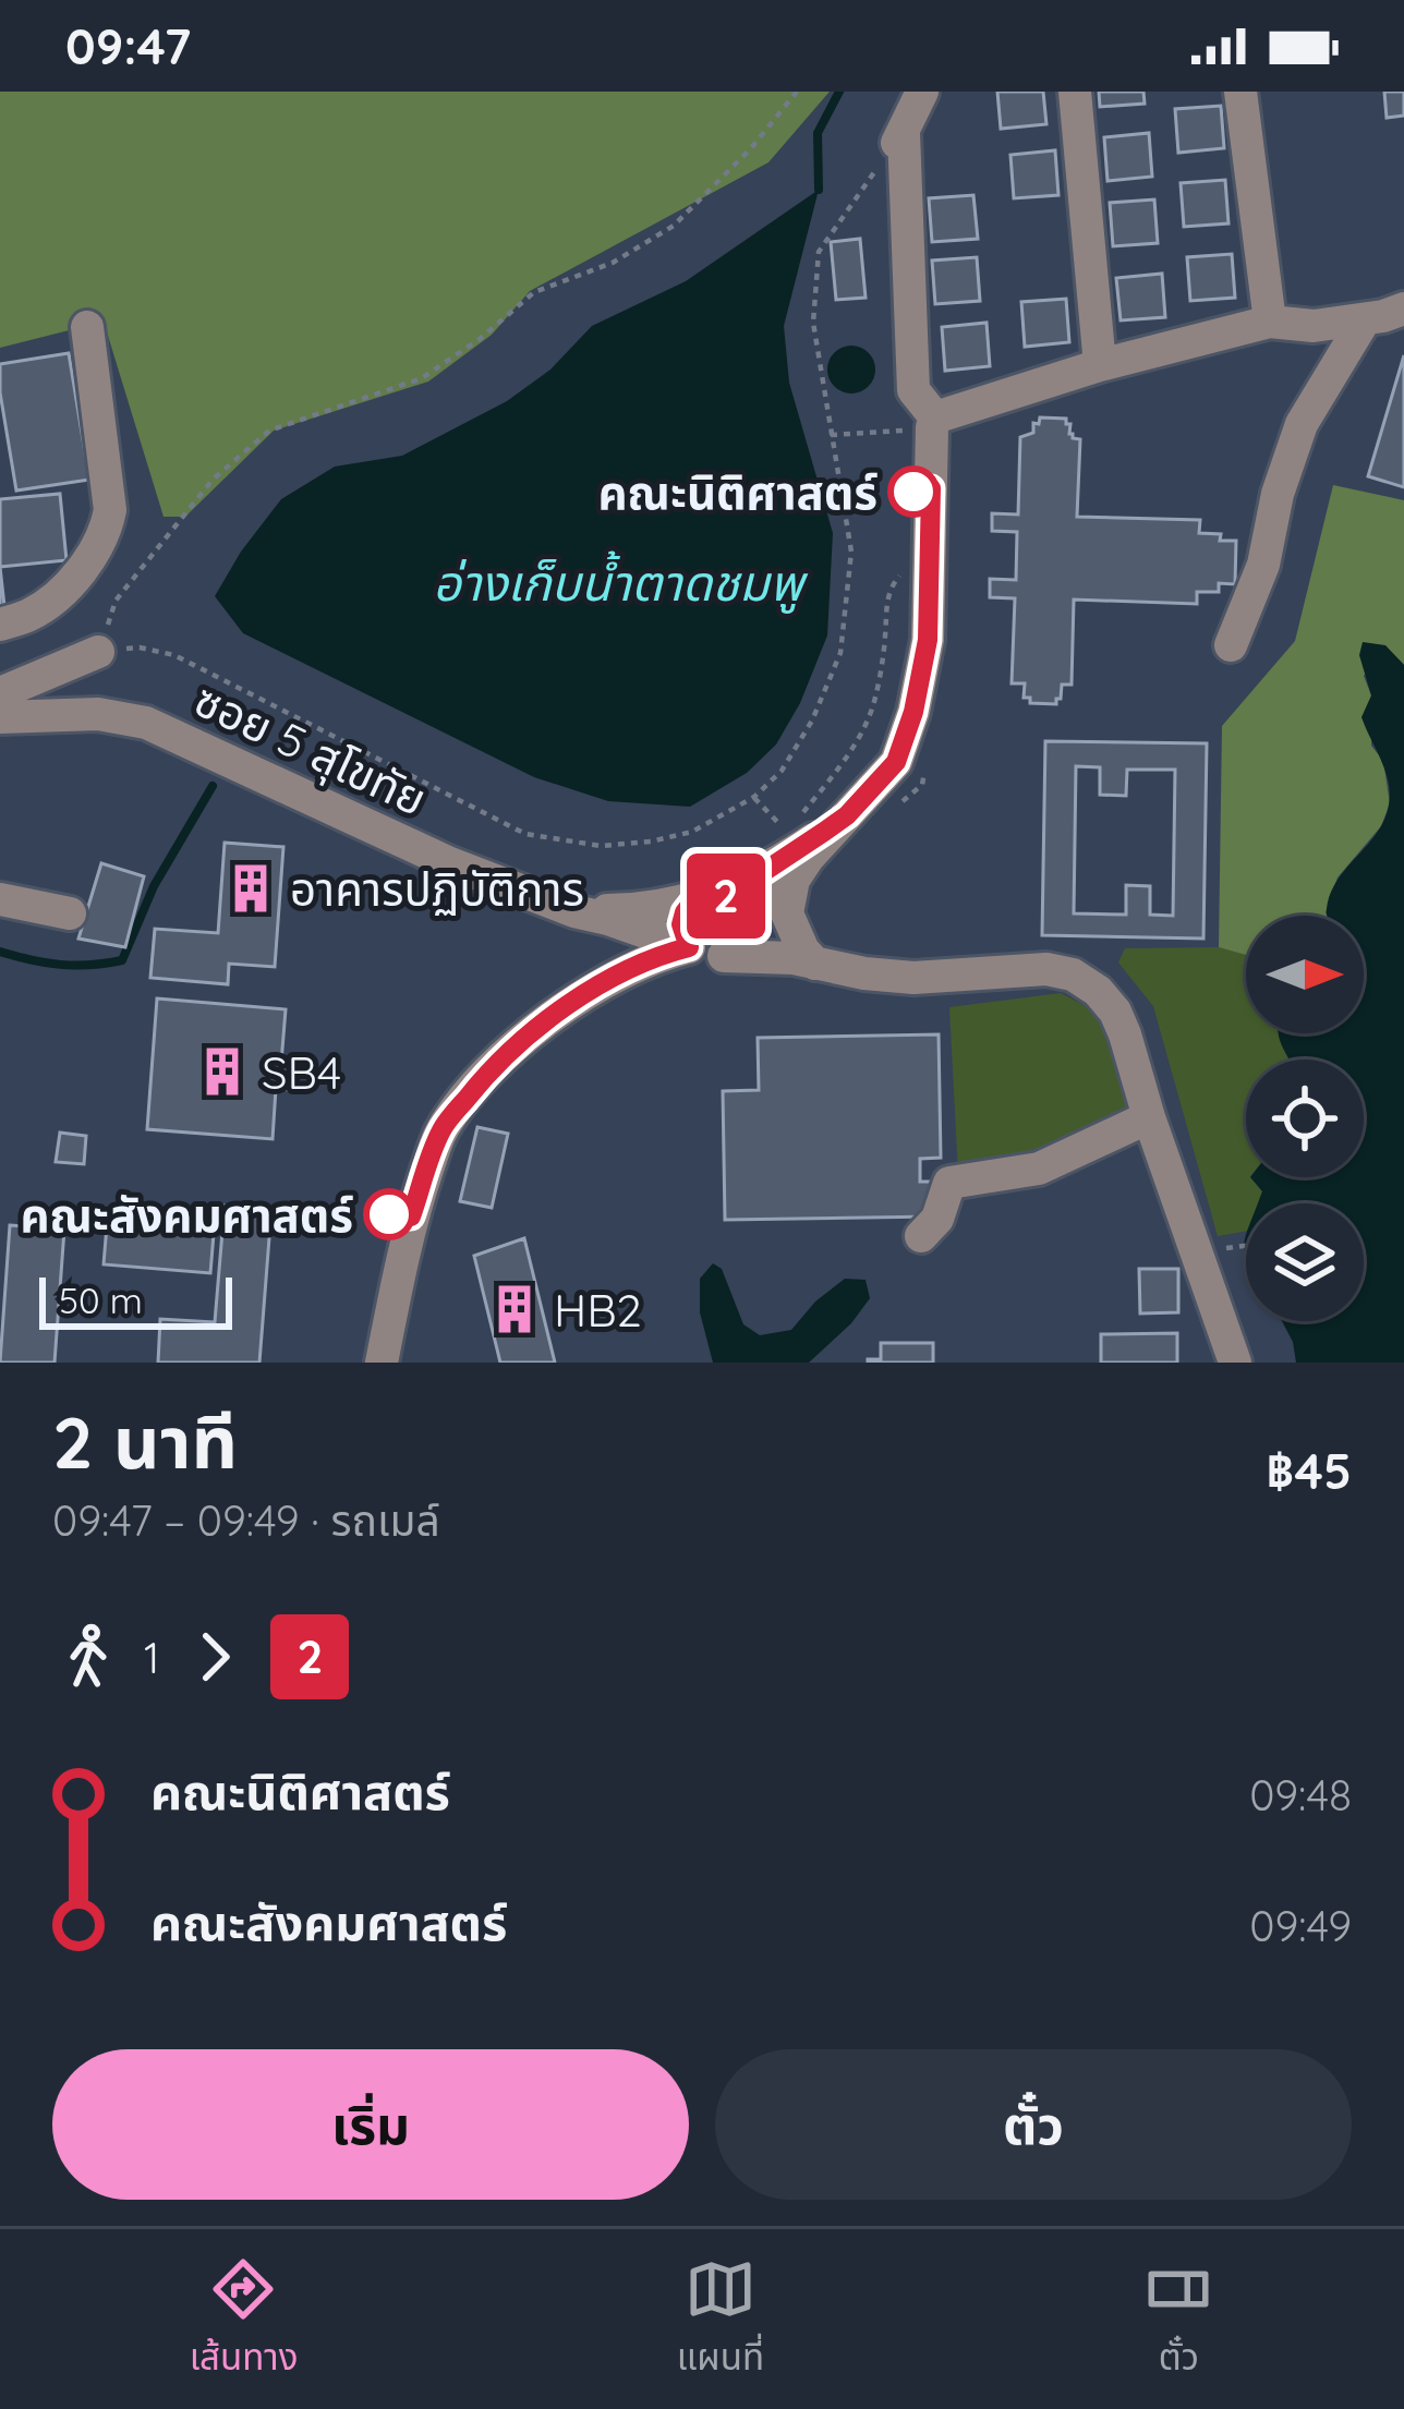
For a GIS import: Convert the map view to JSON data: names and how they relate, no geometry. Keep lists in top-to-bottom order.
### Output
{
  "streets": {
    "street": ["ซอย 5 สุโขทัย"]
  },
  "water": ["อ่างเก็บน้ำตาดชมพู"],
  "places": {
    "other": ["คณะนิติศาสตร์", "คณะสังคมศาสตร์"],
    "building": ["อาคารปฏิบัติการ", "SB4", "HB2"]
  },
  "lines": ["bus line 2"],
  "scale_bar": "50 m",
  "north": "right",
  "page": {
    "status": "09:47",
    "on_map": "2",
    "scale": "50 m",
    "heading": ["2 นาที", "09:47 – 09:49 · รถเมล์", "฿45"],
    "legs": ["1", "2"],
    "list": [
      {
        "name": "คณะนิติศาสตร์",
        "value": "09:48"
      },
      {
        "name": "คณะสังคมศาสตร์",
        "value": "09:49"
      }
    ],
    "buttons": ["เริ่ม", "ตั๋ว"],
    "tabs": ["เส้นทาง", "แผนที่", "ตั๋ว"]
  }
}
